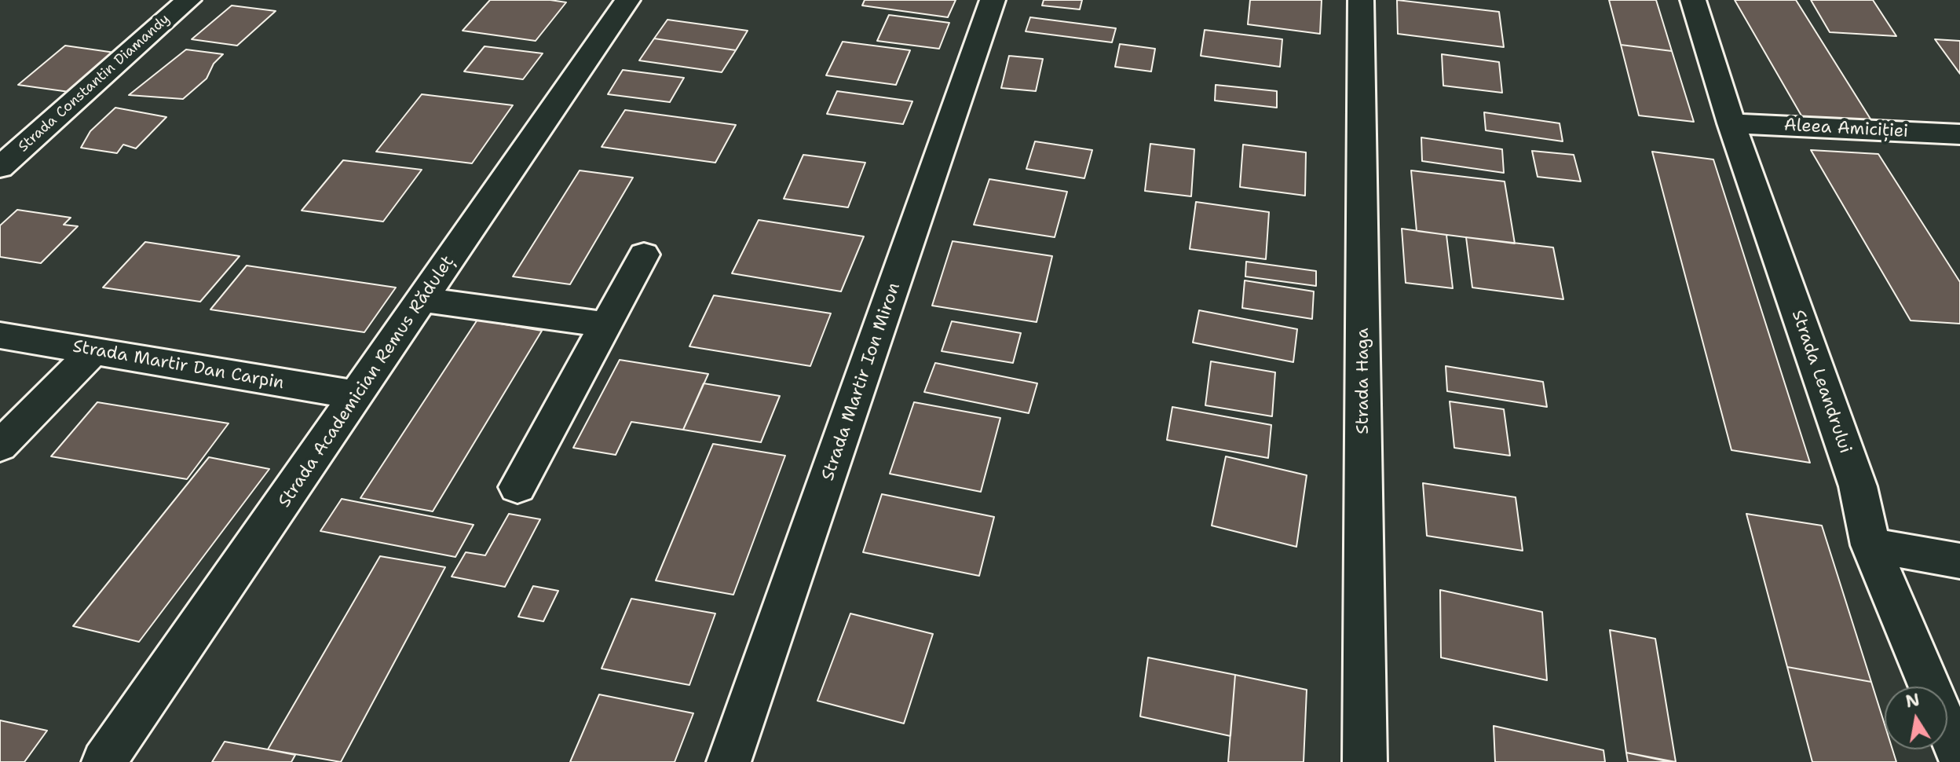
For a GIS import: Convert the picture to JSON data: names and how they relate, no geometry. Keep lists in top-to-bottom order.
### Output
{
  "streets": {
    "street": [
      "Strada Constantin Diamandy",
      "Aleea Amiciției",
      "Strada Martir Dan Carpin",
      "Strada Haga",
      "Strada Academician Remus Răduleț",
      "Strada Martir Ion Miron",
      "Strada Leandrului"
    ]
  },
  "crossings": [
    ["Aleea Amiciției", "Strada Leandrului"],
    ["Strada Martir Dan Carpin", "Strada Academician Remus Răduleț"]
  ],
  "north": "top"
}
